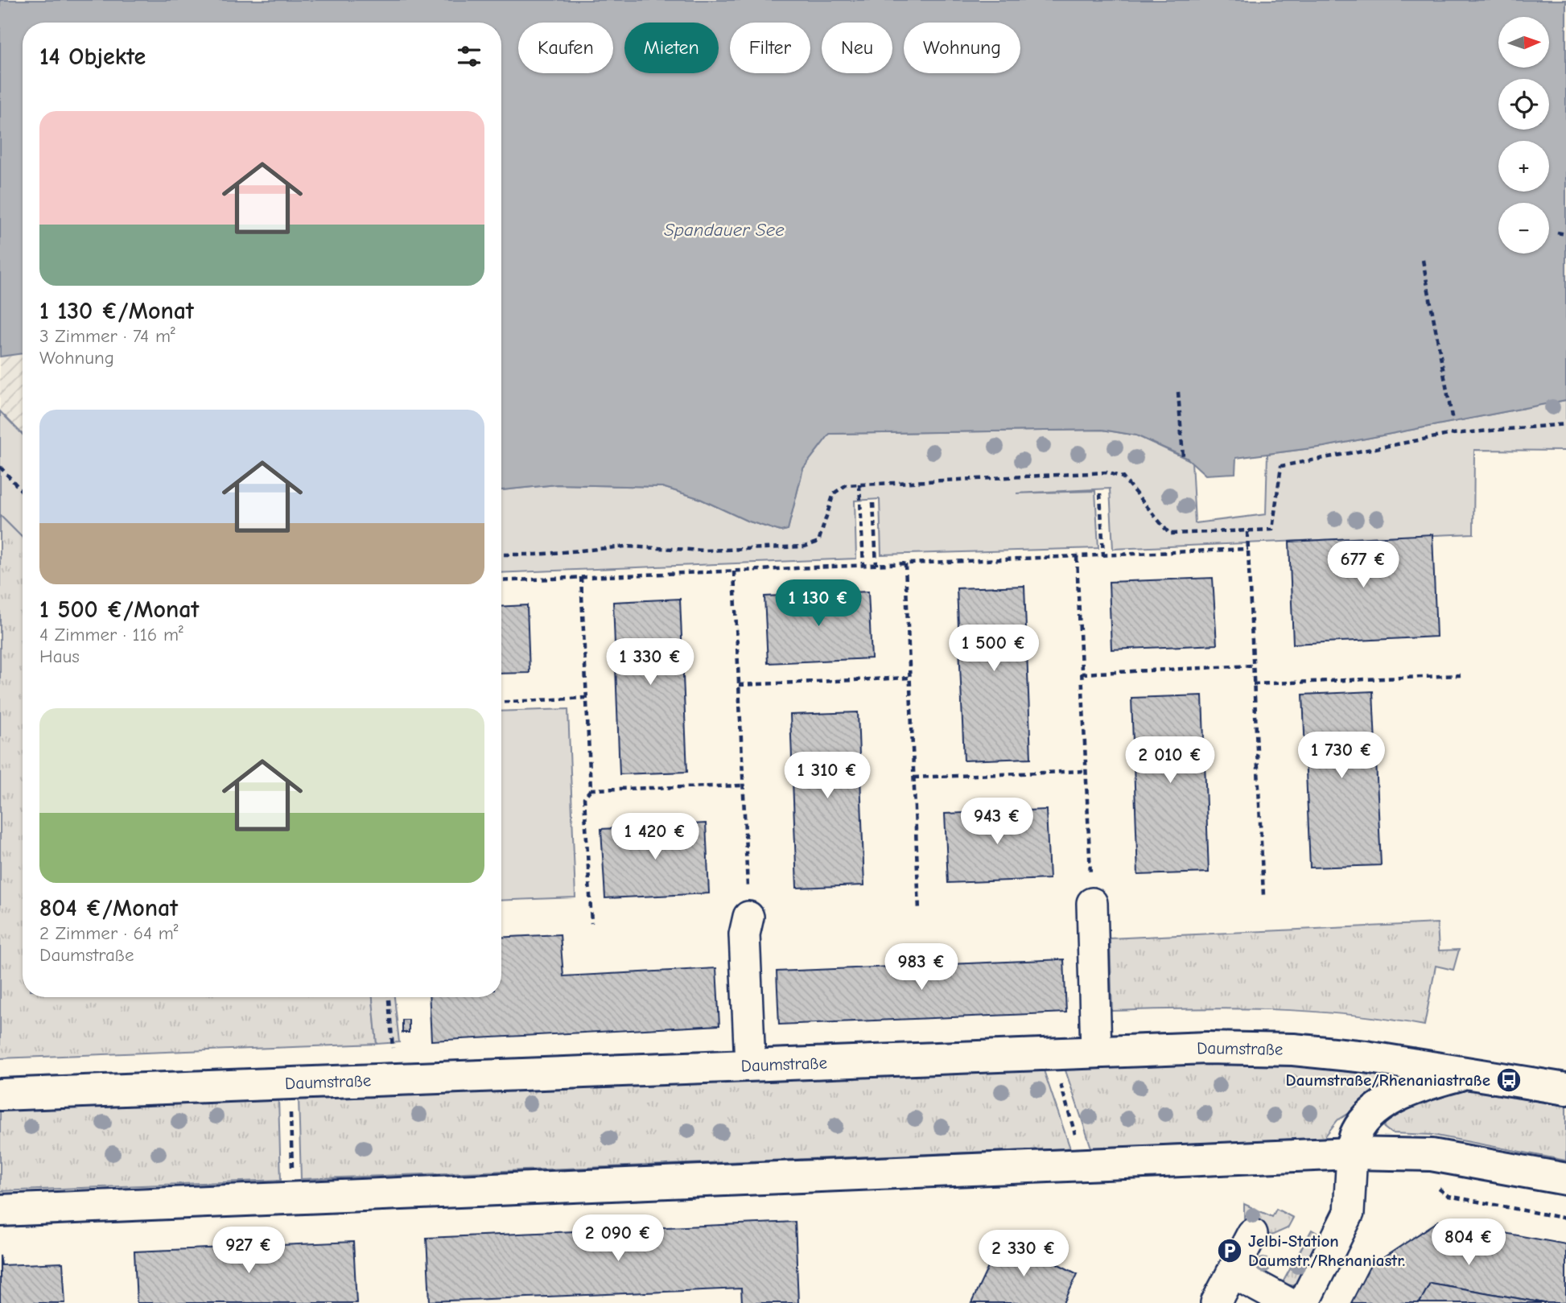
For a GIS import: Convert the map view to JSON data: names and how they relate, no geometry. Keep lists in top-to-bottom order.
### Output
{
  "streets": {
    "main road": ["Daumstraße"]
  },
  "water": ["Spandauer See"],
  "places": {
    "bus stop": ["Daumstraße/Rhenaniastraße"],
    "parking": ["Jelbi-Station Daumstr./Rhenaniastr."]
  },
  "north": "right",
  "page": {
    "map_buttons": ["+", "−"],
    "chip": [
      "Kaufen",
      "Mieten",
      "Filter",
      "Neu",
      "Wohnung"
    ],
    "heading": "14 Objekte",
    "list": [
      {
        "name": "1 130 €/Monat",
        "note": "3 Zimmer · 74 m² · Wohnung"
      },
      {
        "name": "1 500 €/Monat",
        "note": "4 Zimmer · 116 m² · Haus"
      },
      {
        "name": "804 €/Monat",
        "note": "2 Zimmer · 64 m² · Daumstraße"
      }
    ],
    "price": [
      "677 €",
      "1 130 €",
      "1 500 €",
      "1 330 €",
      "1 730 €",
      "2 010 €",
      "1 310 €",
      "943 €",
      "1 420 €",
      "983 €",
      "2 090 €",
      "804 €",
      "927 €",
      "2 330 €"
    ]
  }
}
